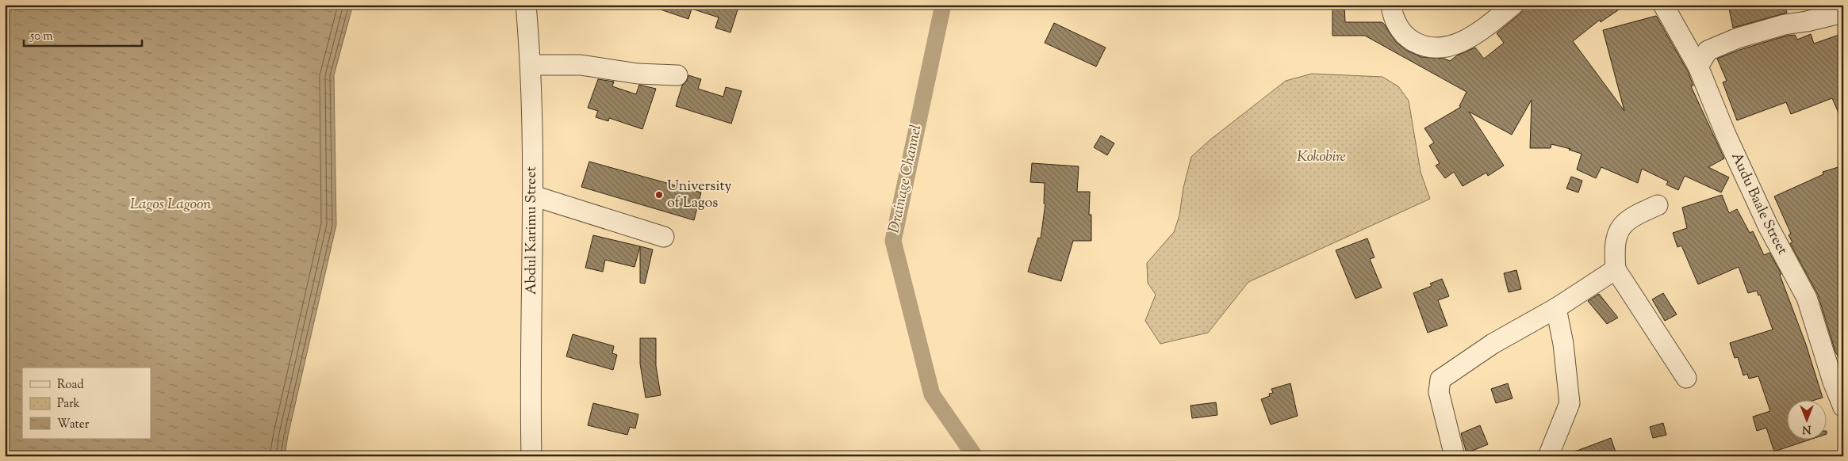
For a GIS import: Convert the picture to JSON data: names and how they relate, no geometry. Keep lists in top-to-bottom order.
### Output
{
  "streets": {
    "street": ["Audu Baale Street", "Abdul Karimu Street"]
  },
  "water": ["Drainage Channel", "Lagos Lagoon"],
  "parks": ["Kokobire"],
  "places": ["University of Lagos"],
  "legend": ["Road", "Park", "Water"],
  "scale_bar": "50 m",
  "north": "bottom"
}
